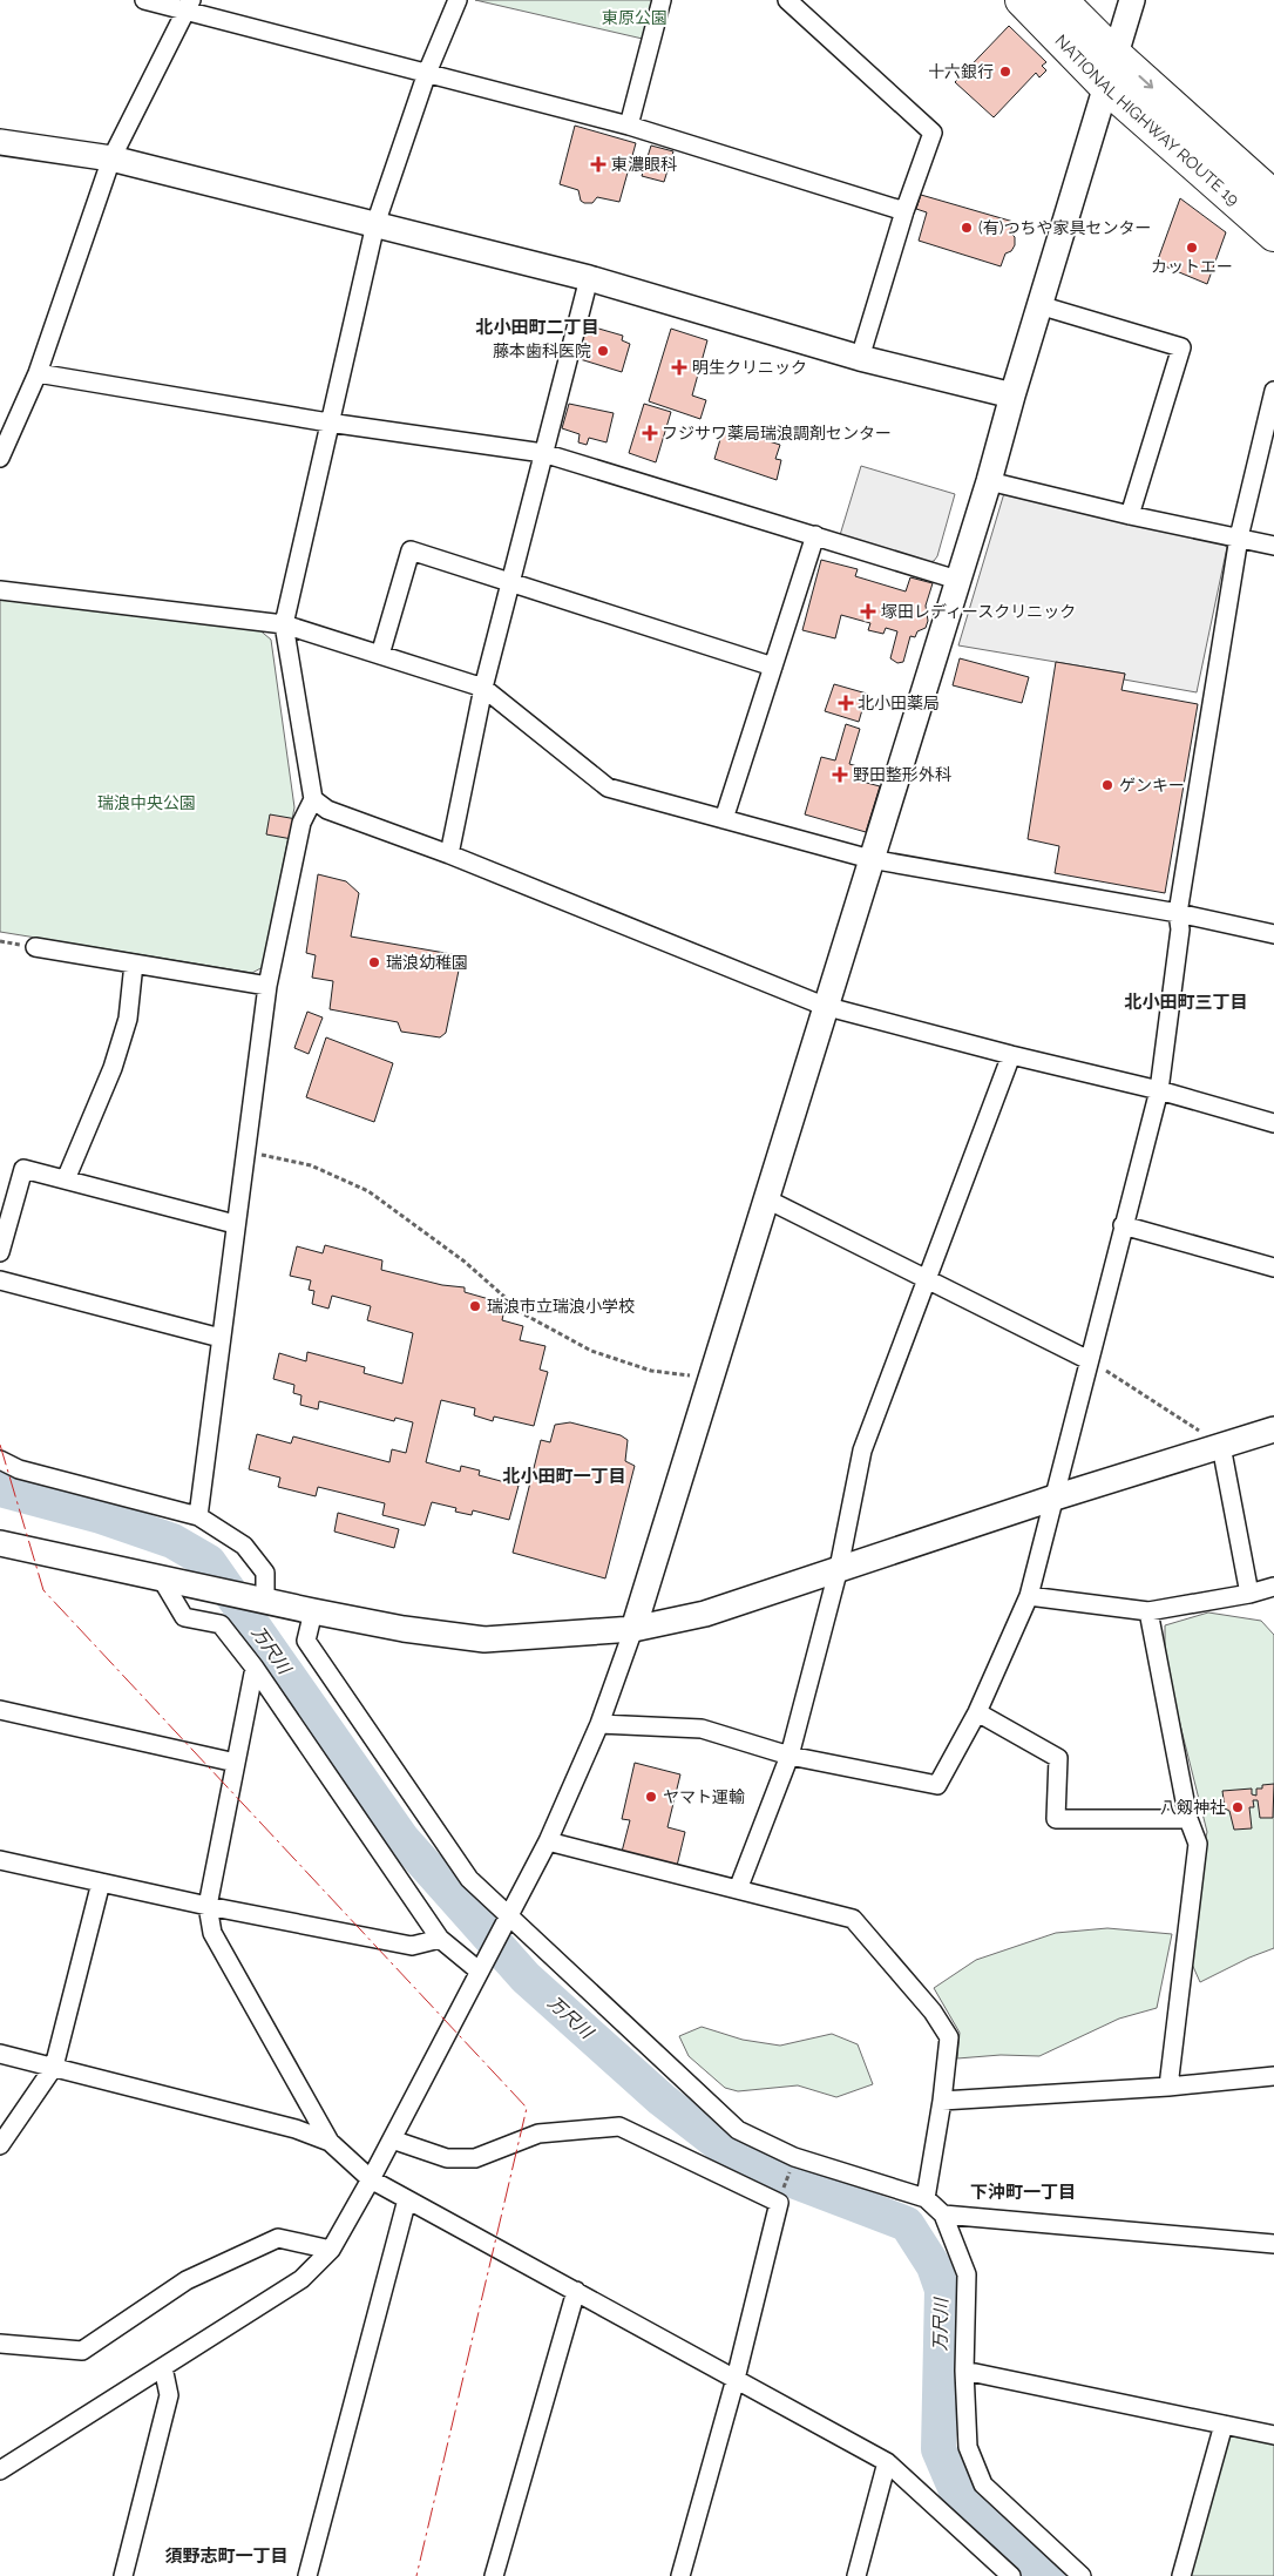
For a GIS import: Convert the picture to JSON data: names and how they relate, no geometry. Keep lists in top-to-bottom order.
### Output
{
  "streets": {
    "highway": ["NATIONAL HIGHWAY ROUTE 19"]
  },
  "districts": [
    "北小田町二丁目",
    "北小田町三丁目",
    "北小田町一丁目",
    "下沖町一丁目",
    "須野志町一丁目"
  ],
  "water": ["万尺川"],
  "parks": ["東原公園", "瑞浪中央公園"],
  "places": {
    "other": [
      "十六銀行",
      "(有)つちや家具センター",
      "カットエー",
      "藤本歯科医院",
      "ゲンキー",
      "瑞浪幼稚園",
      "瑞浪市立瑞浪小学校",
      "ヤマト運輸",
      "八剱神社"
    ],
    "health": [
      "東濃眼科",
      "明生クリニック",
      "フジサワ薬局瑞浪調剤センター",
      "塚田レディースクリニック",
      "北小田薬局",
      "野田整形外科"
    ]
  }
}
